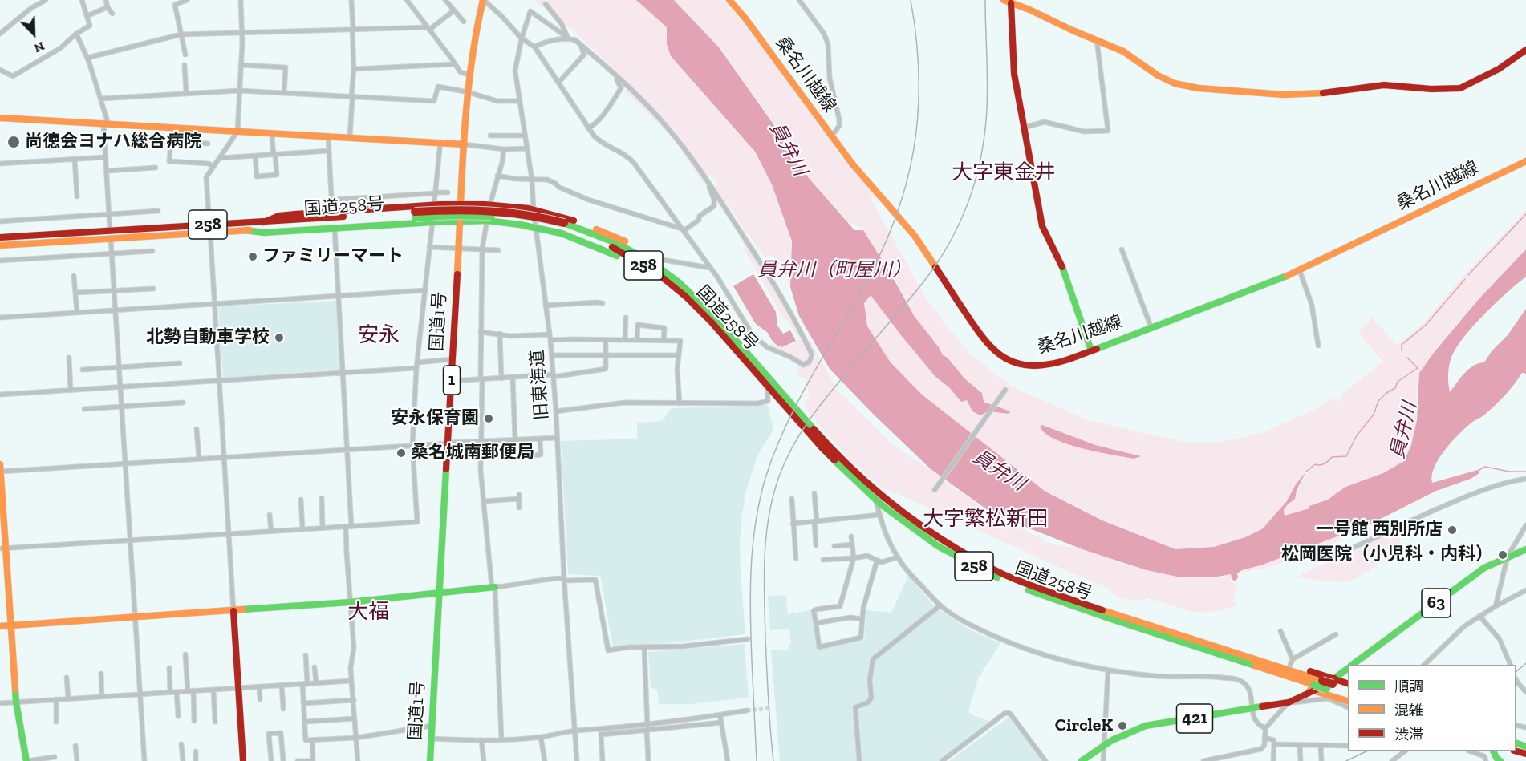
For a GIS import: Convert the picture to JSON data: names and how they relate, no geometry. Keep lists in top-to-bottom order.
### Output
{
  "streets": {
    "main road": [
      "桑名川越線",
      "国道258号",
      "258",
      "国道1号",
      "1",
      "63",
      "421"
    ],
    "street": ["旧東海道"]
  },
  "crossings": [
    ["国道258号", "63"],
    ["国道258号", "421"],
    ["63", "421"]
  ],
  "districts": [
    "大字東金井",
    "安永",
    "大字繁松新田",
    "大福"
  ],
  "water": ["員弁川", "員弁川（町屋川）"],
  "places": [
    "尚徳会ヨナハ総合病院",
    "ファミリーマート",
    "北勢自動車学校",
    "安永保育園",
    "桑名城南郵便局",
    "一号館 西別所店",
    "松岡医院（小児科・内科）",
    "CircleK"
  ],
  "legend": ["順調", "混雑", "渋滞"],
  "north": "bottom right"
}
